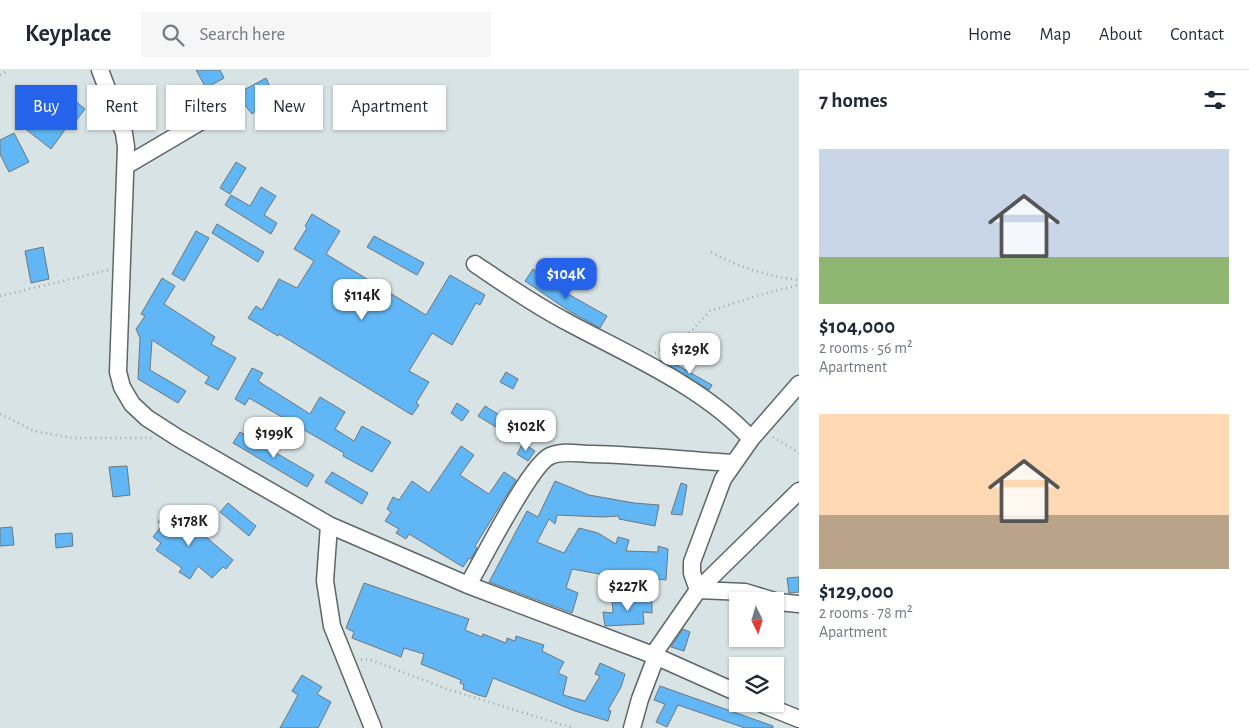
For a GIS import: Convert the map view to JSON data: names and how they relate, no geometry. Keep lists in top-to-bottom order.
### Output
{
  "north": "bottom",
  "page": {
    "header": "Keyplace",
    "search": "Search here",
    "nav": [
      "Home",
      "Map",
      "About",
      "Contact"
    ],
    "heading": "7 homes",
    "chip": [
      "Buy",
      "Rent",
      "Filters",
      "New",
      "Apartment"
    ],
    "list": [
      {
        "name": "$104,000",
        "note": "2 rooms · 56 m² · Apartment"
      },
      {
        "name": "$129,000",
        "note": "2 rooms · 78 m² · Apartment"
      }
    ],
    "price": [
      "$104K",
      "$114K",
      "$129K",
      "$102K",
      "$199K",
      "$178K",
      "$227K"
    ]
  }
}
